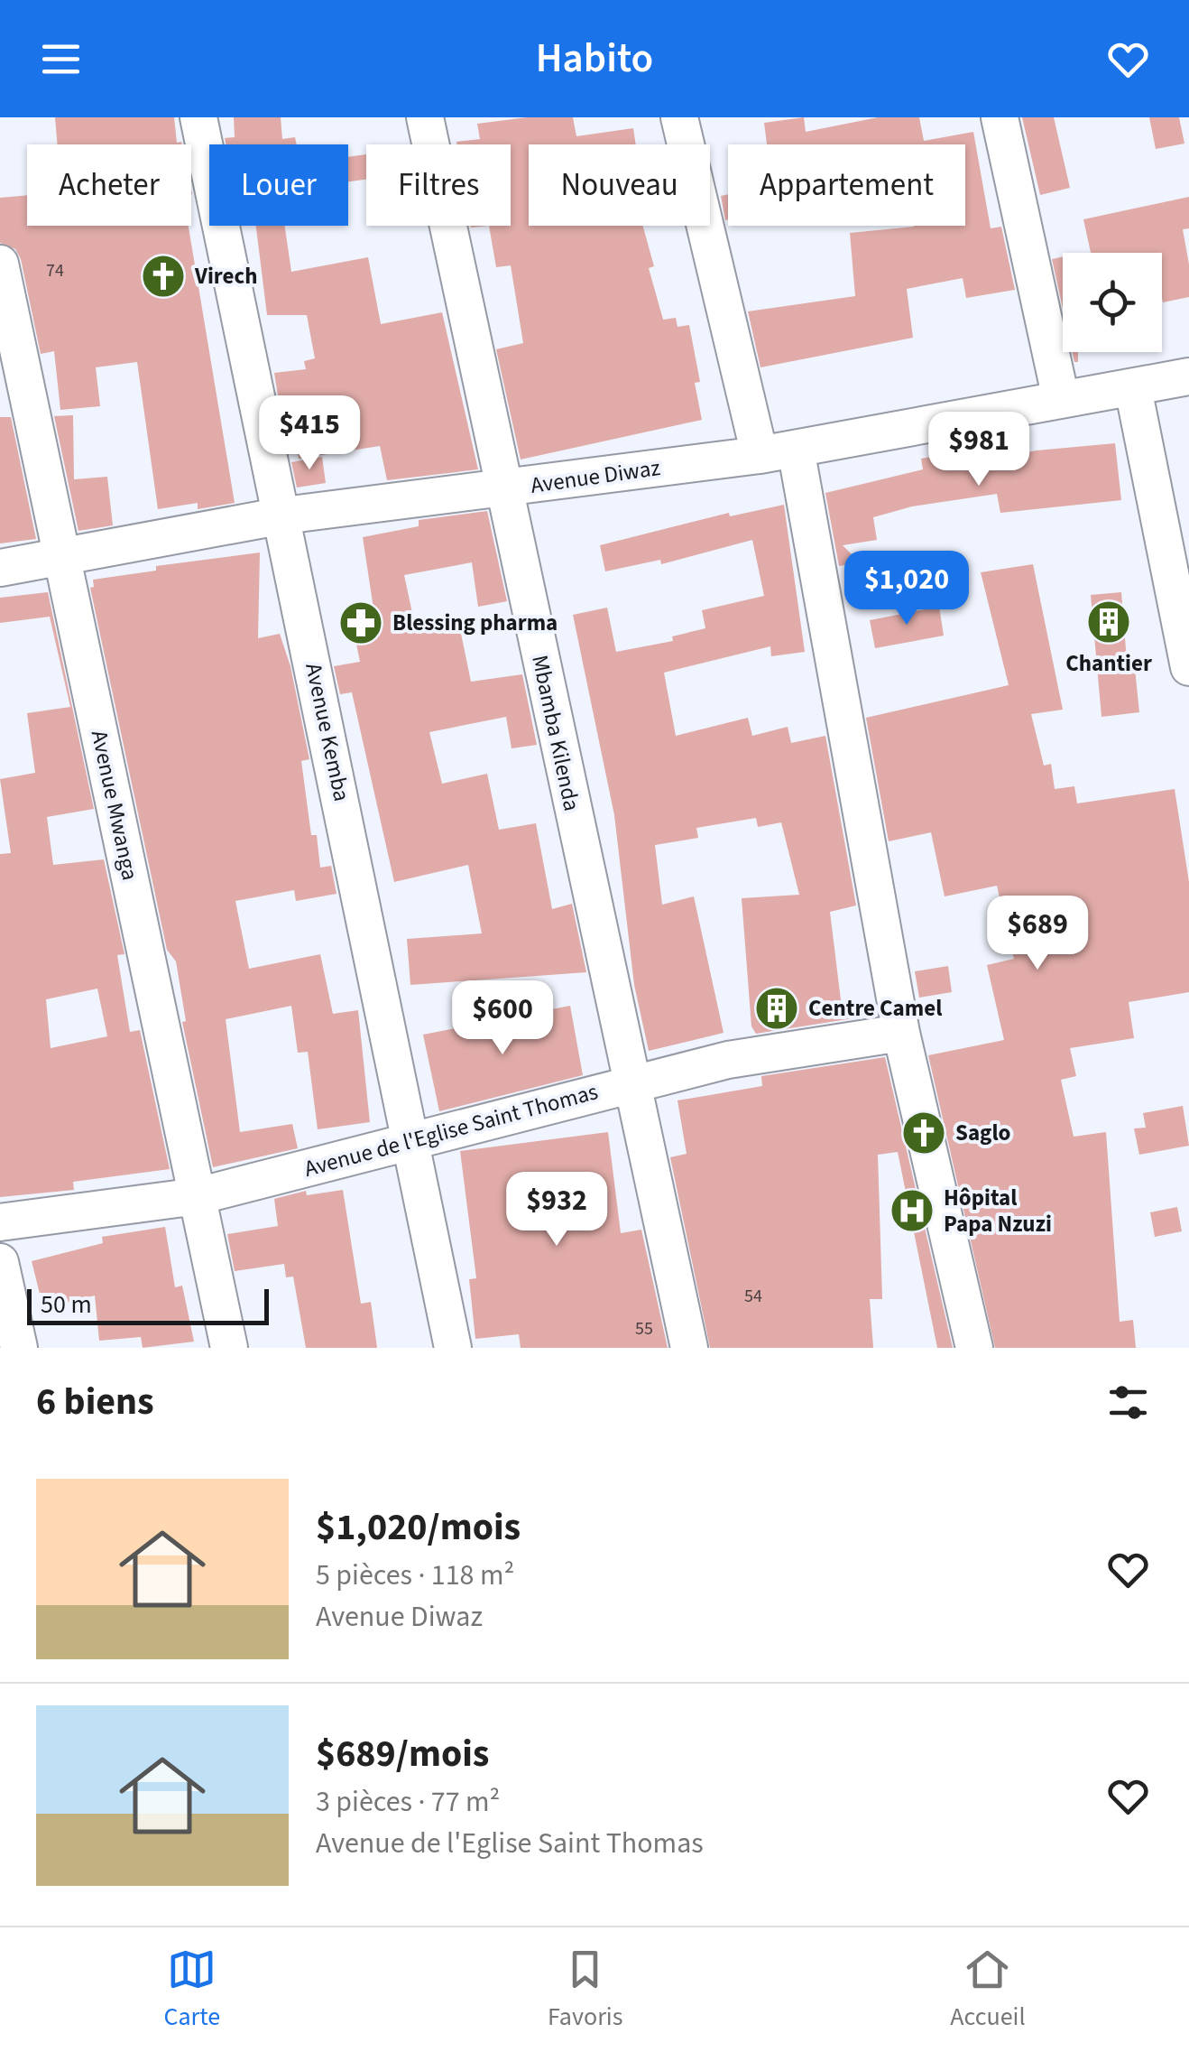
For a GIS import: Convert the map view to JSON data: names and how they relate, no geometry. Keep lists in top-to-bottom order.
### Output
{
  "streets": {
    "street": [
      "Avenue Diwaz",
      "Avenue Kemba",
      "Mbamba Kilenda",
      "Avenue Mwanga",
      "Avenue de l'Eglise Saint Thomas"
    ]
  },
  "crossings": [
    ["Avenue Diwaz", "Avenue Kemba"],
    ["Avenue Diwaz", "Mbamba Kilenda"],
    ["Avenue Diwaz", "Avenue Mwanga"],
    ["Avenue Kemba", "Avenue de l'Eglise Saint Thomas"],
    ["Mbamba Kilenda", "Avenue de l'Eglise Saint Thomas"],
    ["Avenue Mwanga", "Avenue de l'Eglise Saint Thomas"]
  ],
  "places": {
    "church": ["Virech", "Saglo"],
    "building": ["Chantier", "Centre Camel"],
    "pharmacy": ["Blessing pharma"],
    "hospital": ["Hôpital Papa Nzuzi"]
  },
  "house_numbers": ["74", "54", "55"],
  "scale_bar": "50 m",
  "page": {
    "header": "Habito",
    "chip": [
      "Acheter",
      "Louer",
      "Filtres",
      "Nouveau",
      "Appartement"
    ],
    "price": [
      "$415",
      "$981",
      "$1,020",
      "$689",
      "$600",
      "$932"
    ],
    "scale": "50 m",
    "heading": "6 biens",
    "list": [
      {
        "name": "$1,020/mois",
        "note": "5 pièces · 118 m² · Avenue Diwaz"
      },
      {
        "name": "$689/mois",
        "note": "3 pièces · 77 m² · Avenue de l'Eglise Saint Thomas"
      }
    ],
    "tabs": ["Carte", "Favoris", "Accueil"]
  }
}
